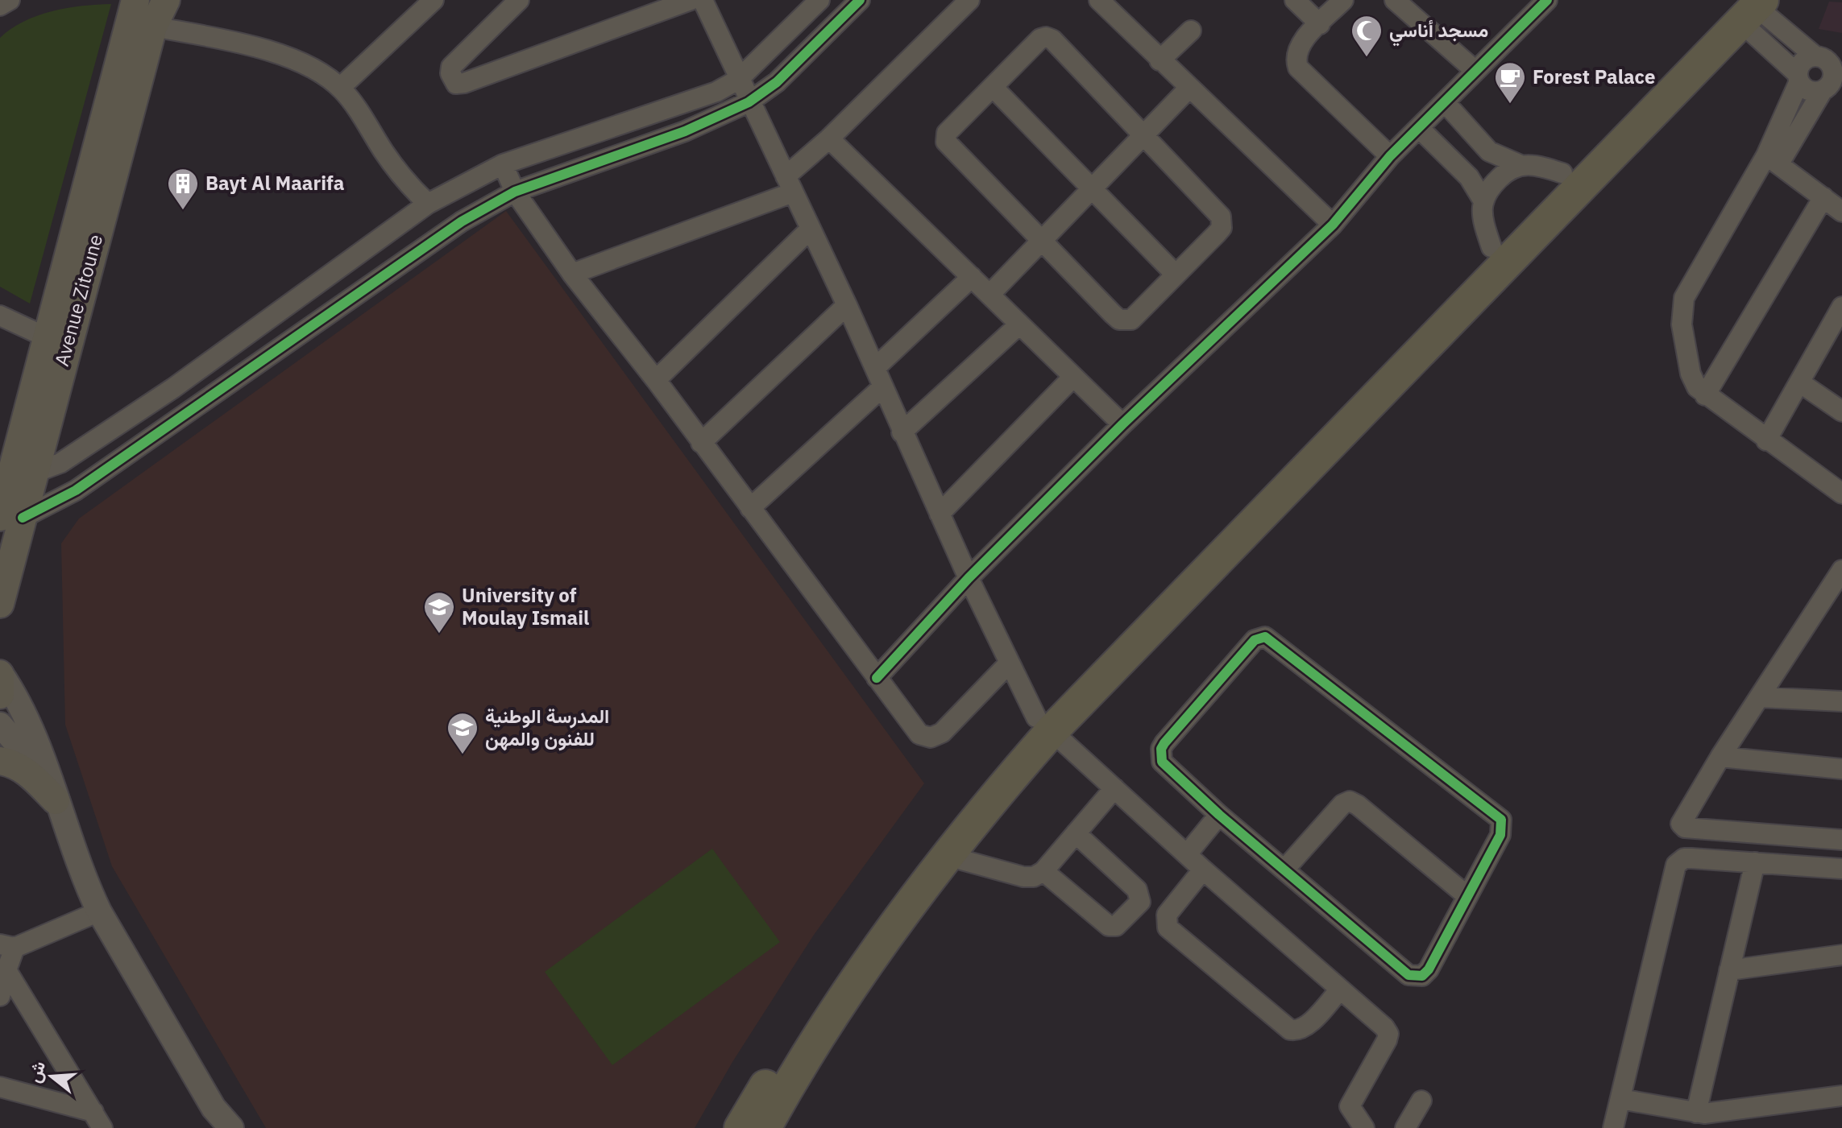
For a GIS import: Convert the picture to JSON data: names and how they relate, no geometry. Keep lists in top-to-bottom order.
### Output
{
  "streets": {
    "main road": ["Avenue Zitoune"]
  },
  "places": {
    "mosque": ["مسجد أناسي"],
    "cafe": ["Forest Palace"],
    "building": ["Bayt Al Maarifa"],
    "school or university": ["University of Moulay Ismail", "المدرسة الوطنية للفنون والمهن"]
  },
  "north": "left"
}
